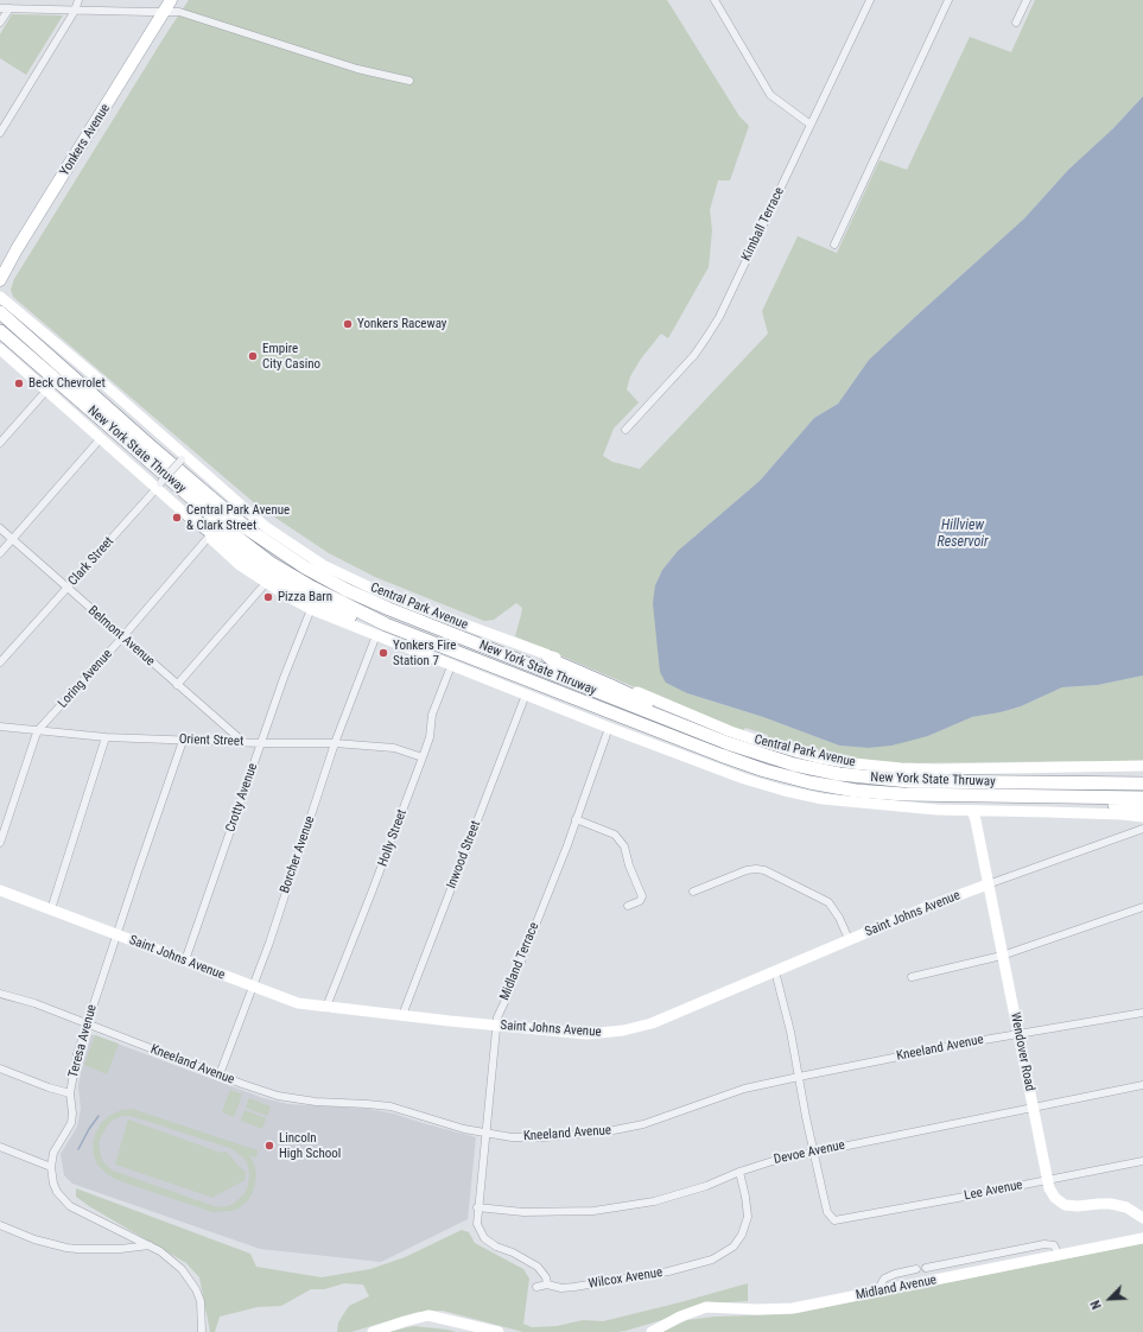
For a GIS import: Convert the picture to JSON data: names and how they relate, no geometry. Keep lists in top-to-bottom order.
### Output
{
  "streets": {
    "highway": ["New York State Thruway"],
    "main road": [
      "Yonkers Avenue",
      "Central Park Avenue",
      "Saint Johns Avenue",
      "Wendover Road",
      "Midland Avenue"
    ],
    "street": [
      "Kimball Terrace",
      "Clark Street",
      "Belmont Avenue",
      "Loring Avenue",
      "Orient Street",
      "Crotty Avenue",
      "Holly Street",
      "Borcher Avenue",
      "Inwood Street",
      "Midland Terrace",
      "Teresa Avenue",
      "Kneeland Avenue",
      "Devoe Avenue",
      "Lee Avenue",
      "Wilcox Avenue"
    ]
  },
  "crossings": [
    ["Clark Street", "Central Park Avenue"],
    ["Clark Street", "Belmont Avenue"],
    ["Belmont Avenue", "Loring Avenue"],
    ["Belmont Avenue", "Orient Street"],
    ["Loring Avenue", "Orient Street"],
    ["Orient Street", "Crotty Avenue"],
    ["Orient Street", "Holly Street"],
    ["Orient Street", "Borcher Avenue"],
    ["Orient Street", "Teresa Avenue"],
    ["Crotty Avenue", "Saint Johns Avenue"],
    ["Holly Street", "Saint Johns Avenue"],
    ["Borcher Avenue", "Saint Johns Avenue"],
    ["Borcher Avenue", "Kneeland Avenue"],
    ["Inwood Street", "Saint Johns Avenue"],
    ["Saint Johns Avenue", "Midland Terrace"],
    ["Saint Johns Avenue", "Teresa Avenue"],
    ["Saint Johns Avenue", "Wendover Road"],
    ["Midland Terrace", "Kneeland Avenue"],
    ["Midland Terrace", "Devoe Avenue"],
    ["Teresa Avenue", "Kneeland Avenue"],
    ["Kneeland Avenue", "Wendover Road"],
    ["Wendover Road", "Devoe Avenue"],
    ["Wendover Road", "Lee Avenue"],
    ["Devoe Avenue", "Lee Avenue"],
    ["Devoe Avenue", "Wilcox Avenue"]
  ],
  "water": ["Hillview Reservoir"],
  "places": [
    "Yonkers Raceway",
    "Empire City Casino",
    "Beck Chevrolet",
    "Central Park Avenue & Clark Street",
    "Pizza Barn",
    "Yonkers Fire Station 7",
    "Lincoln High School"
  ],
  "north": "bottom left"
}
